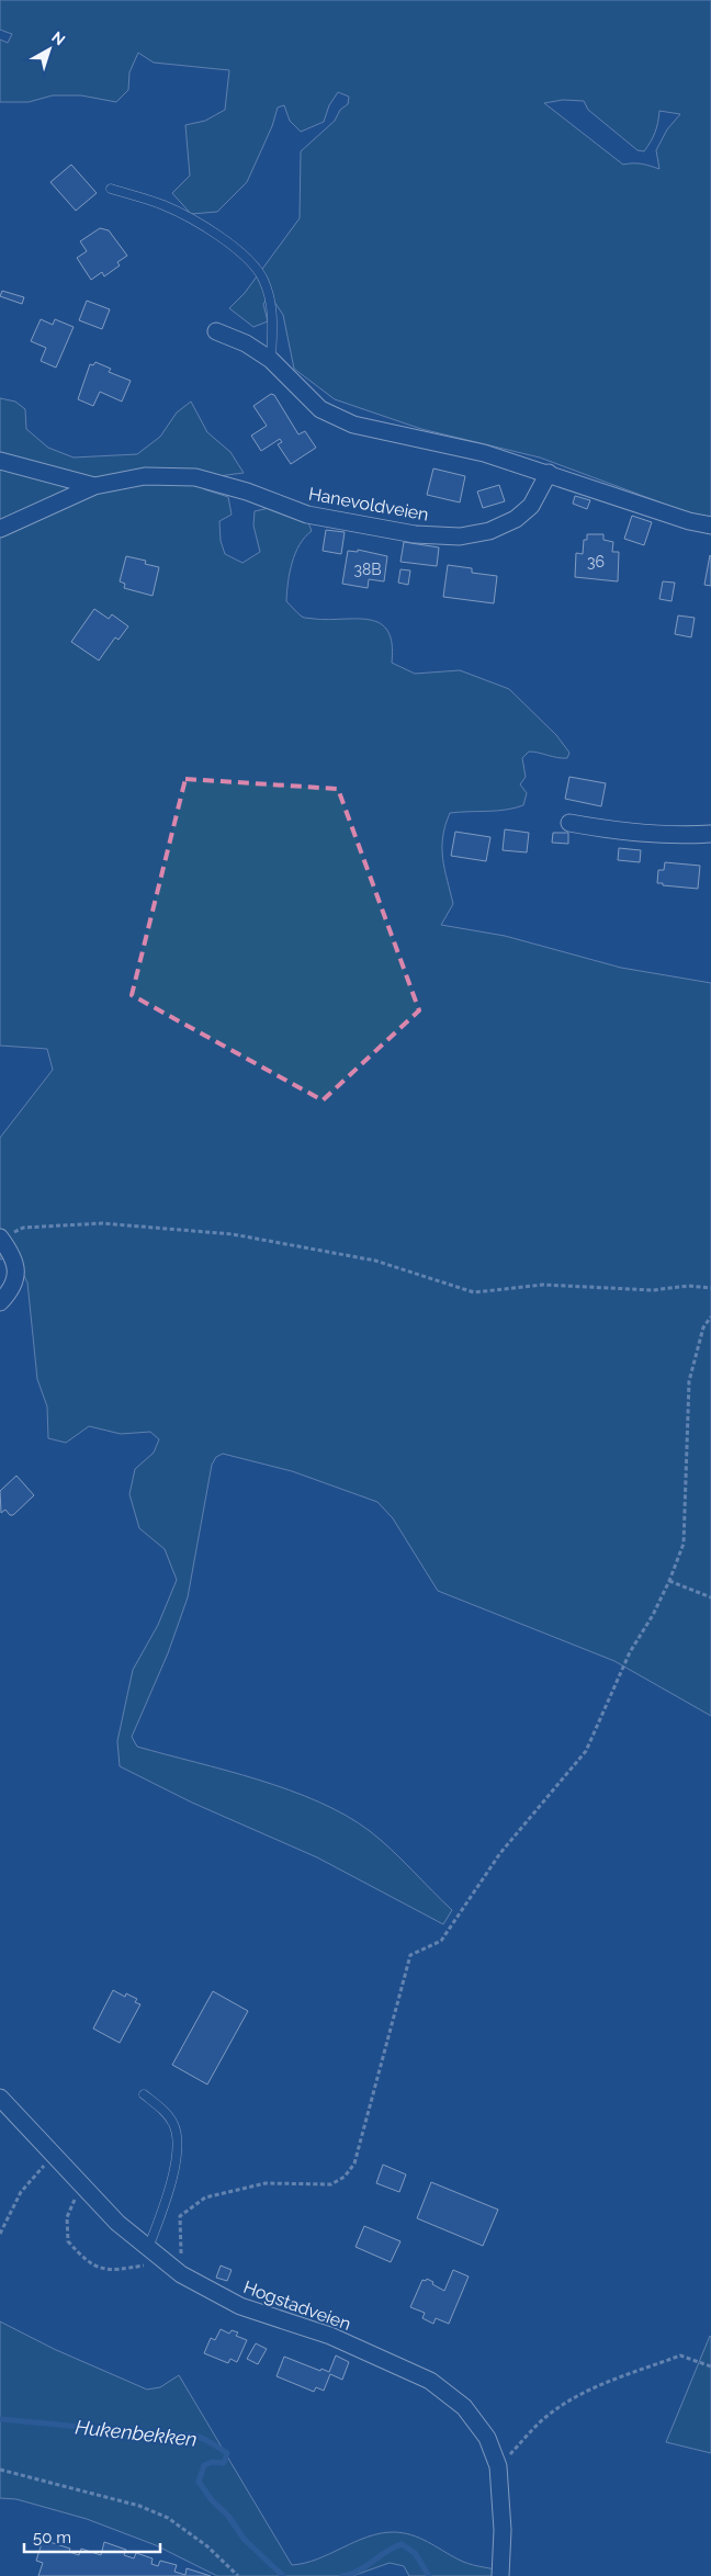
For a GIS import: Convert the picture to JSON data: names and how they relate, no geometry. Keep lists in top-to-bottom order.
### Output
{
  "streets": {
    "street": ["Hanevoldveien", "Hogstadveien"]
  },
  "water": ["Hukenbekken"],
  "house_numbers": ["36", "38B"],
  "scale_bar": "50 m",
  "north": "top right"
}
